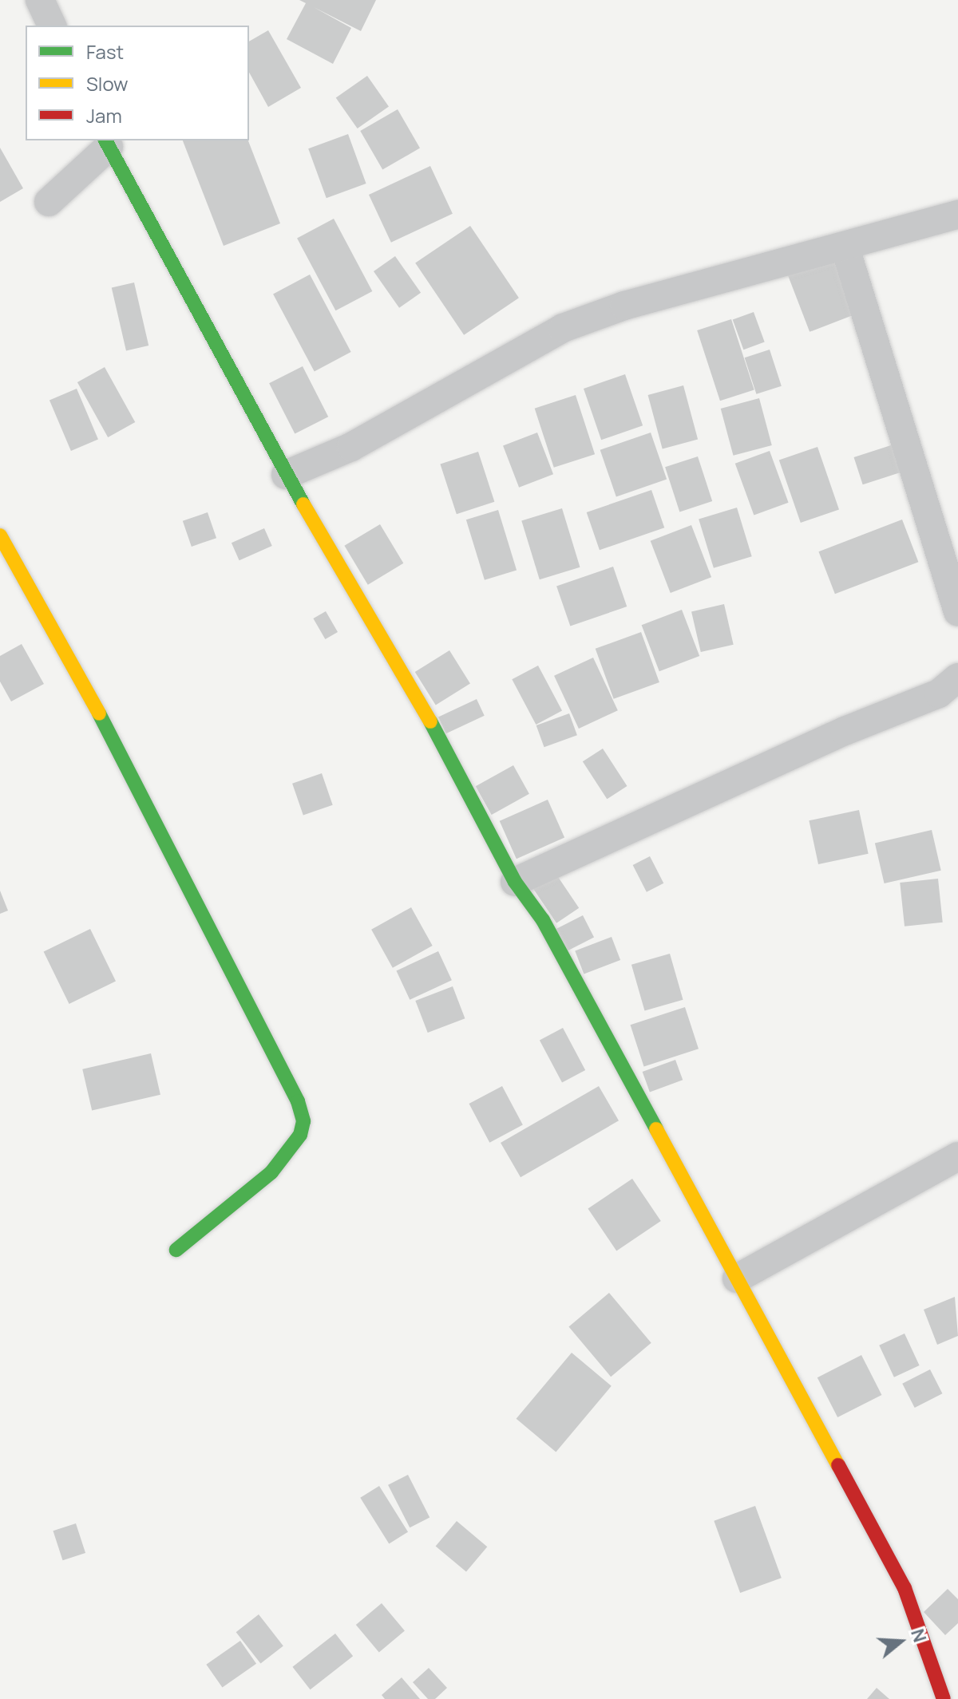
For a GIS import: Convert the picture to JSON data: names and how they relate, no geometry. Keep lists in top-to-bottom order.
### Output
{
  "legend": ["Fast", "Slow", "Jam"],
  "north": "right"
}
